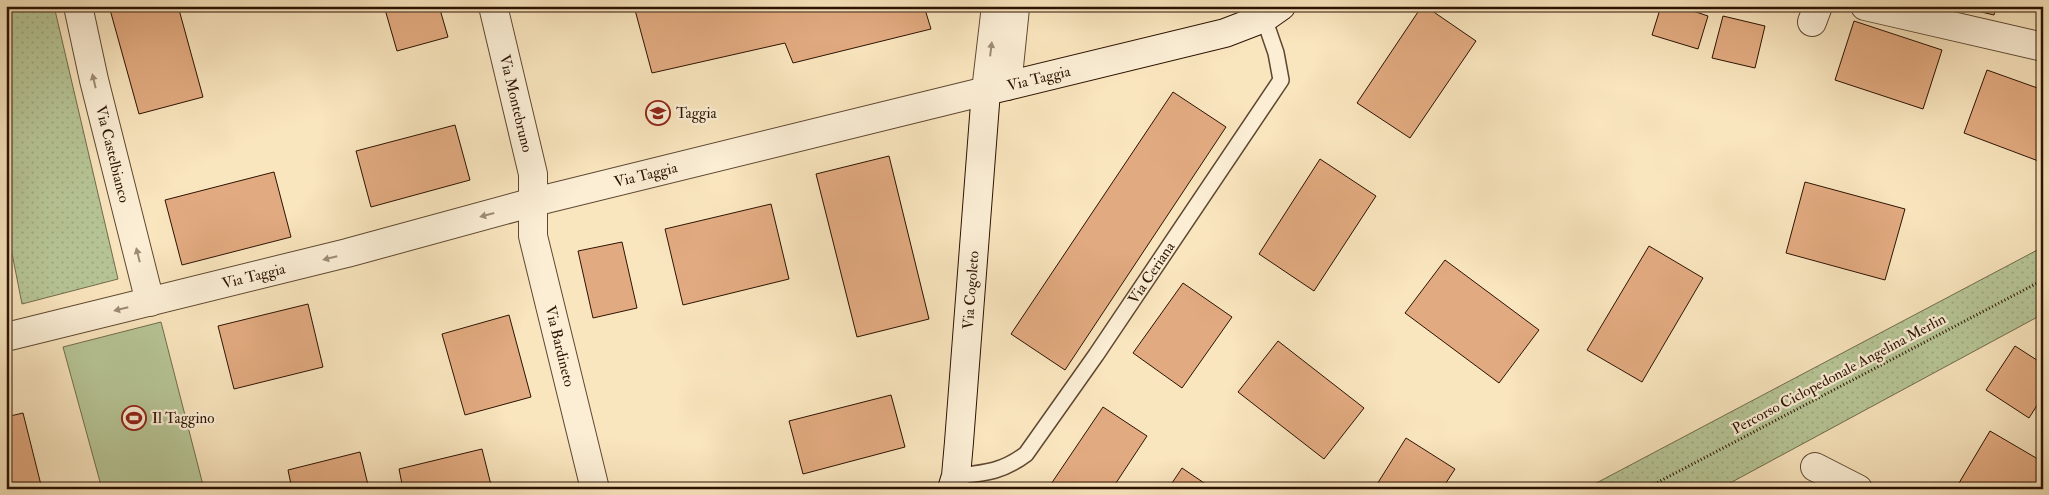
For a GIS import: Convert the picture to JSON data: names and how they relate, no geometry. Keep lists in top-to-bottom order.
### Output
{
  "streets": {
    "street": [
      "Via Taggia",
      "Via Montebruno",
      "Via Castelbianco",
      "Via Cogoleto",
      "Via Bardineto"
    ],
    "lane": ["Via Ceriana"],
    "path": ["Percorso Ciclopedonale Angelina Merlin"]
  },
  "crossings": [
    ["Via Taggia", "Via Montebruno"],
    ["Via Taggia", "Via Castelbianco"],
    ["Via Taggia", "Via Ceriana"],
    ["Via Taggia", "Via Cogoleto"],
    ["Via Taggia", "Via Bardineto"],
    ["Via Montebruno", "Via Bardineto"],
    ["Via Ceriana", "Via Cogoleto"]
  ],
  "one_way": ["Via Taggia", "Via Castelbianco"],
  "places": {
    "school or university": ["Taggia"],
    "sports": ["Il Taggino"]
  }
}
